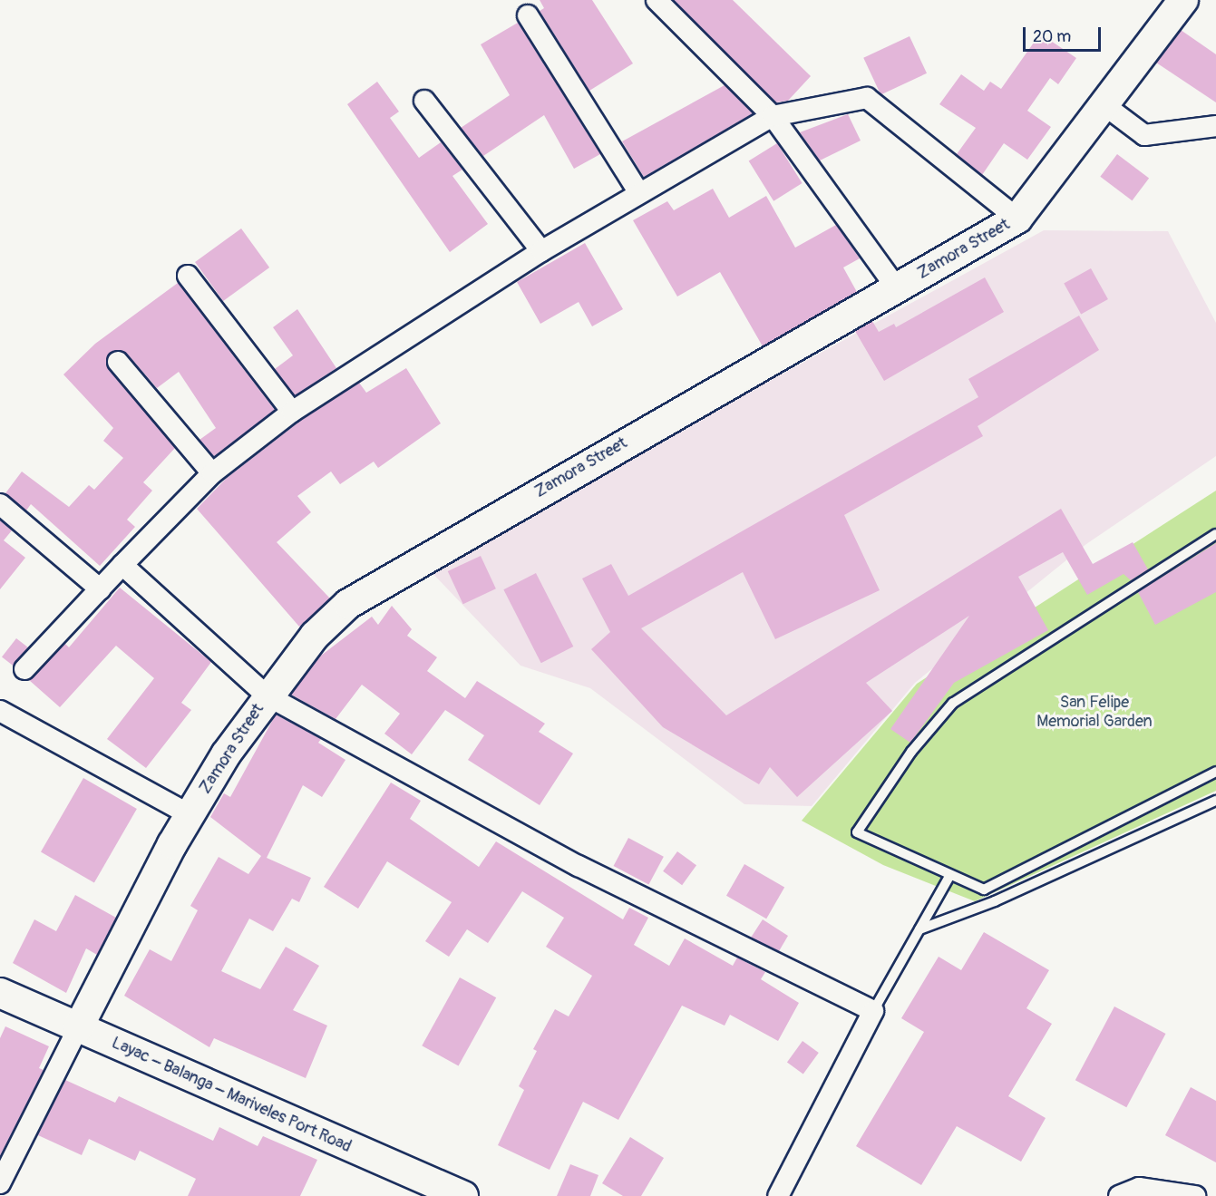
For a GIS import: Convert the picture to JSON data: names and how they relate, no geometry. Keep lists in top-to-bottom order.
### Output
{
  "streets": {
    "street": ["Zamora Street", "Layac – Balanga – Mariveles Port Road"]
  },
  "crossings": [
    ["Zamora Street", "Layac – Balanga – Mariveles Port Road"]
  ],
  "parks": ["San Felipe Memorial Garden"],
  "scale_bar": "20 m"
}
